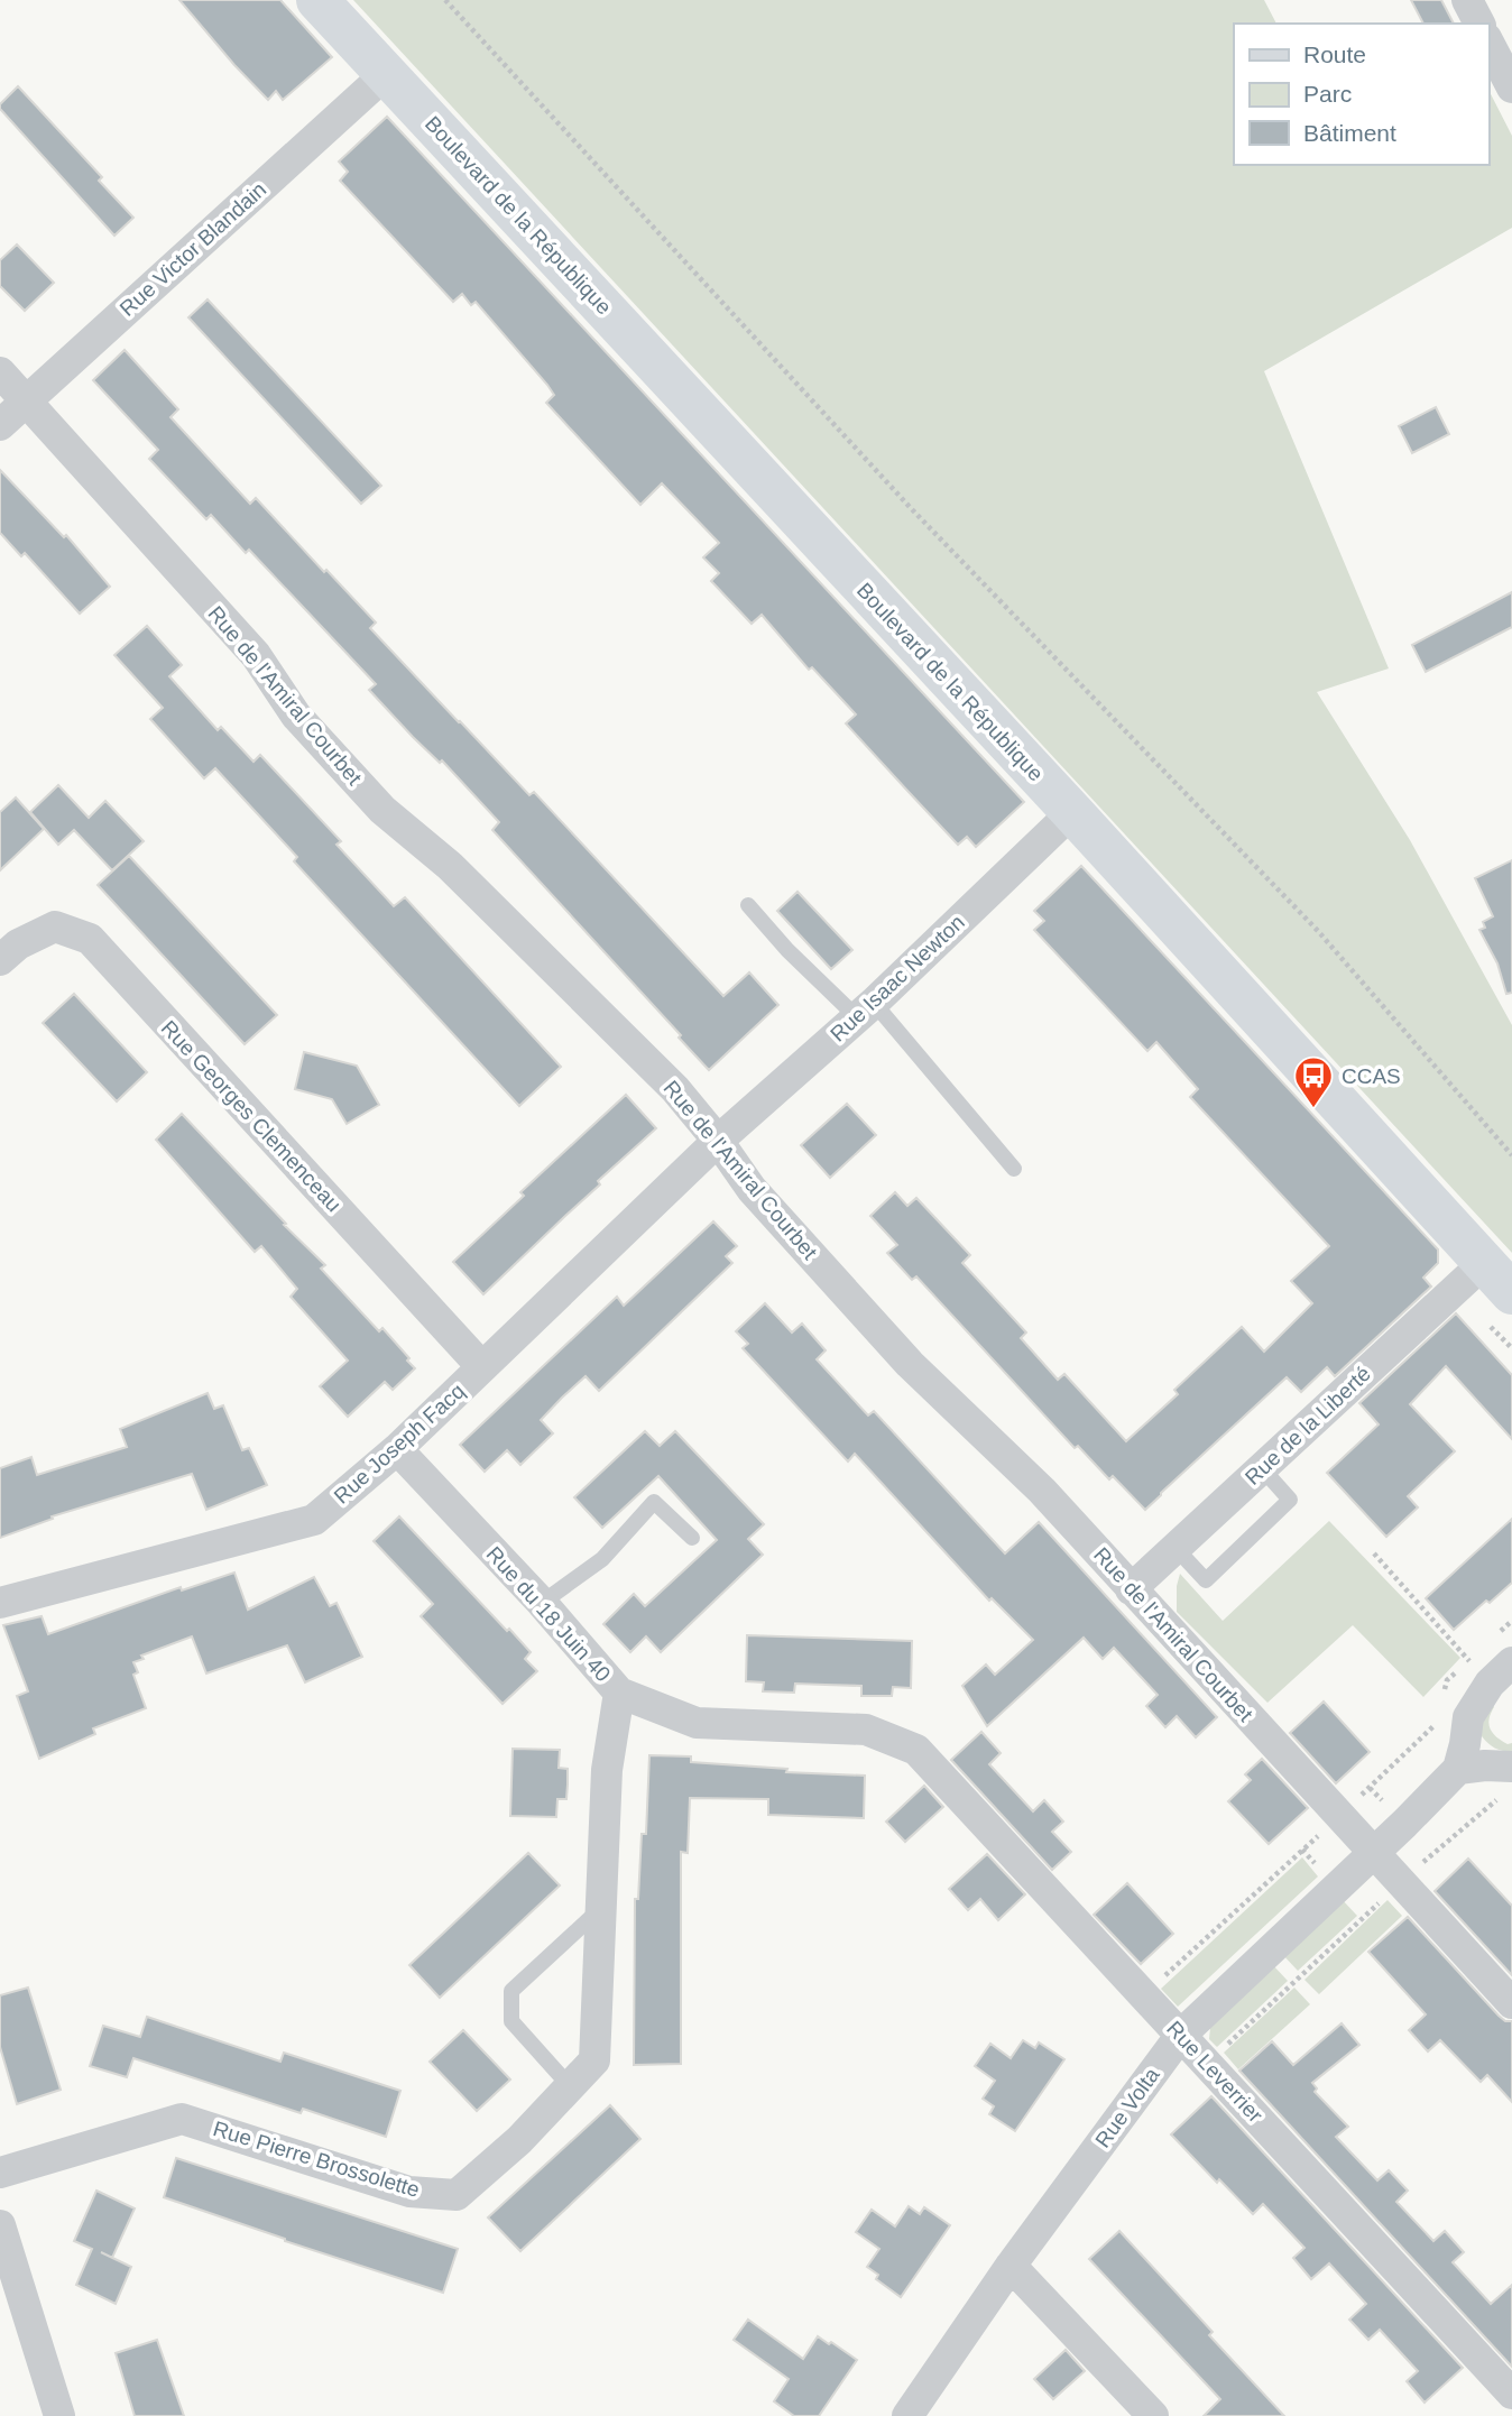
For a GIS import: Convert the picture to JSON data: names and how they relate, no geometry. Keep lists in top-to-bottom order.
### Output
{
  "streets": {
    "street": [
      "Boulevard de la République",
      "Rue Victor Blandain",
      "Rue de l'Amiral Courbet",
      "Rue Isaac Newton",
      "Rue Georges Clemenceau",
      "Rue de la Liberté",
      "Rue Joseph Facq",
      "Rue du 18 Juin 40",
      "Rue Leverrier",
      "Rue Volta",
      "Rue Pierre Brossolette"
    ]
  },
  "crossings": [
    ["Boulevard de la République", "Rue Victor Blandain"],
    ["Boulevard de la République", "Rue Isaac Newton"],
    ["Boulevard de la République", "Rue de la Liberté"],
    ["Rue Victor Blandain", "Rue de l'Amiral Courbet"],
    ["Rue de l'Amiral Courbet", "Rue Isaac Newton"],
    ["Rue de l'Amiral Courbet", "Rue de la Liberté"],
    ["Rue de l'Amiral Courbet", "Rue Joseph Facq"],
    ["Rue de l'Amiral Courbet", "Rue Volta"],
    ["Rue Isaac Newton", "Rue Joseph Facq"],
    ["Rue Georges Clemenceau", "Rue Joseph Facq"],
    ["Rue Joseph Facq", "Rue du 18 Juin 40"],
    ["Rue du 18 Juin 40", "Rue Leverrier"],
    ["Rue du 18 Juin 40", "Rue Pierre Brossolette"],
    ["Rue Leverrier", "Rue Volta"]
  ],
  "places": {
    "bus stop": ["CCAS"]
  },
  "legend": ["Route", "Parc", "Bâtiment"]
}
